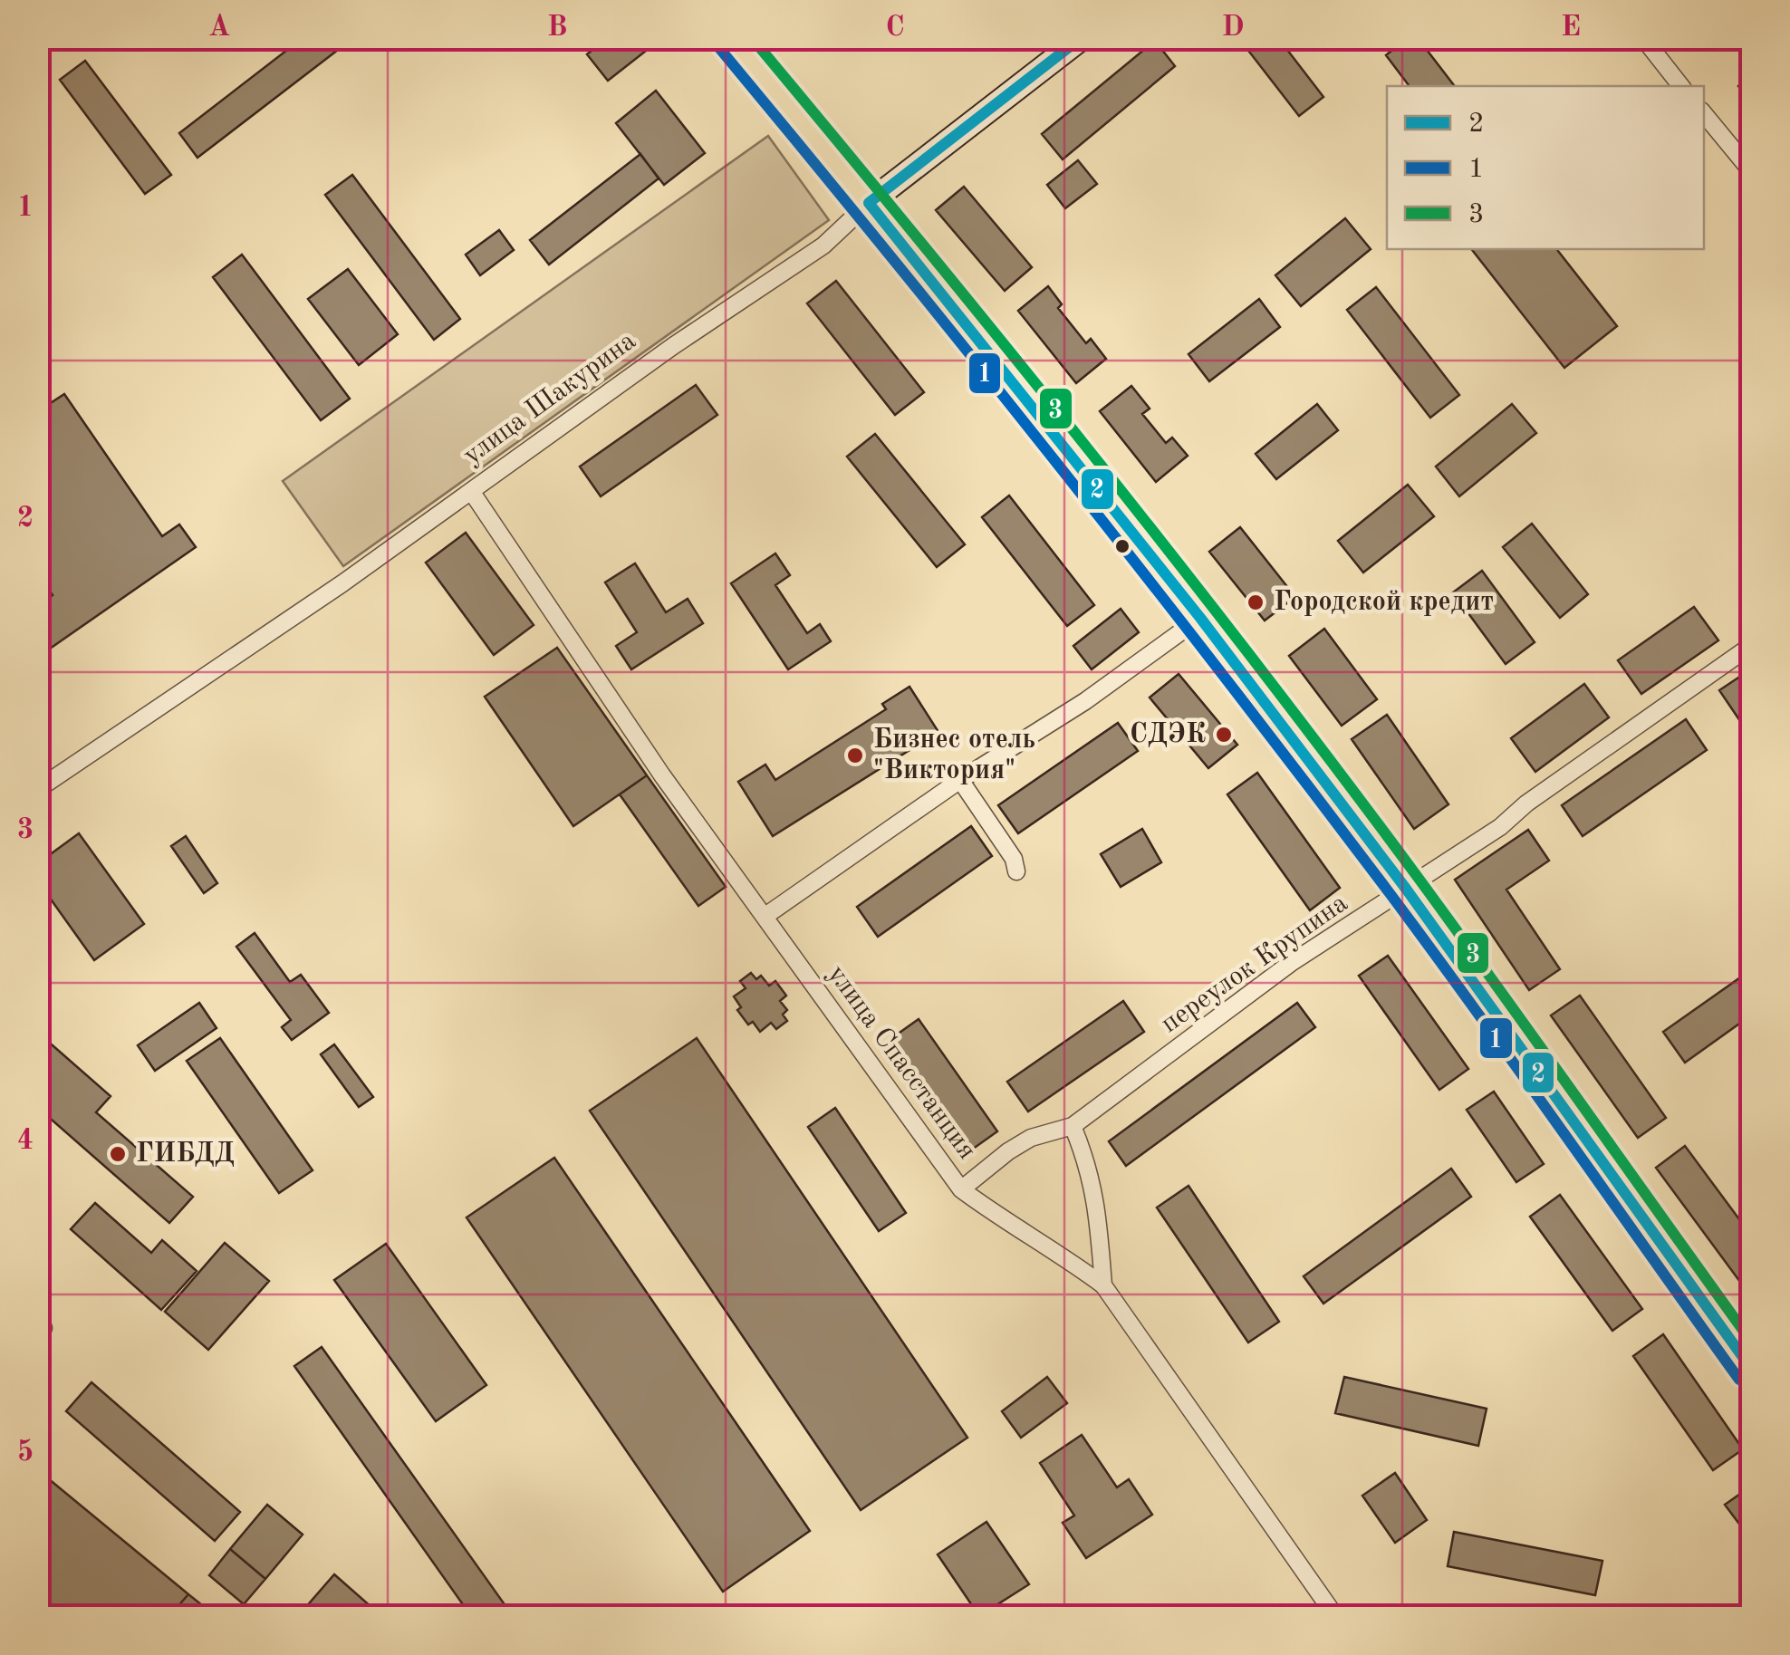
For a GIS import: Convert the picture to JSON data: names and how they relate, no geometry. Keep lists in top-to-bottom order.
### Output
{
  "streets": {
    "main road": ["улица Шакурина"],
    "street": ["переулок Крупина", "улица Спасстанция"]
  },
  "crossings": [
    ["улица Шакурина", "улица Спасстанция"],
    ["переулок Крупина", "улица Спасстанция"]
  ],
  "places": [
    "Городской кредит",
    "СДЭК",
    "Бизнес отель \"Виктория\"",
    "ГИБДД"
  ],
  "lines": ["transit line 2", "transit line 3", "transit line 1"],
  "legend": ["2", "1", "3"],
  "grid": {
    "columns": [
      "A",
      "B",
      "C",
      "D",
      "E"
    ],
    "rows": [
      "1",
      "2",
      "3",
      "4",
      "5"
    ]
  }
}
